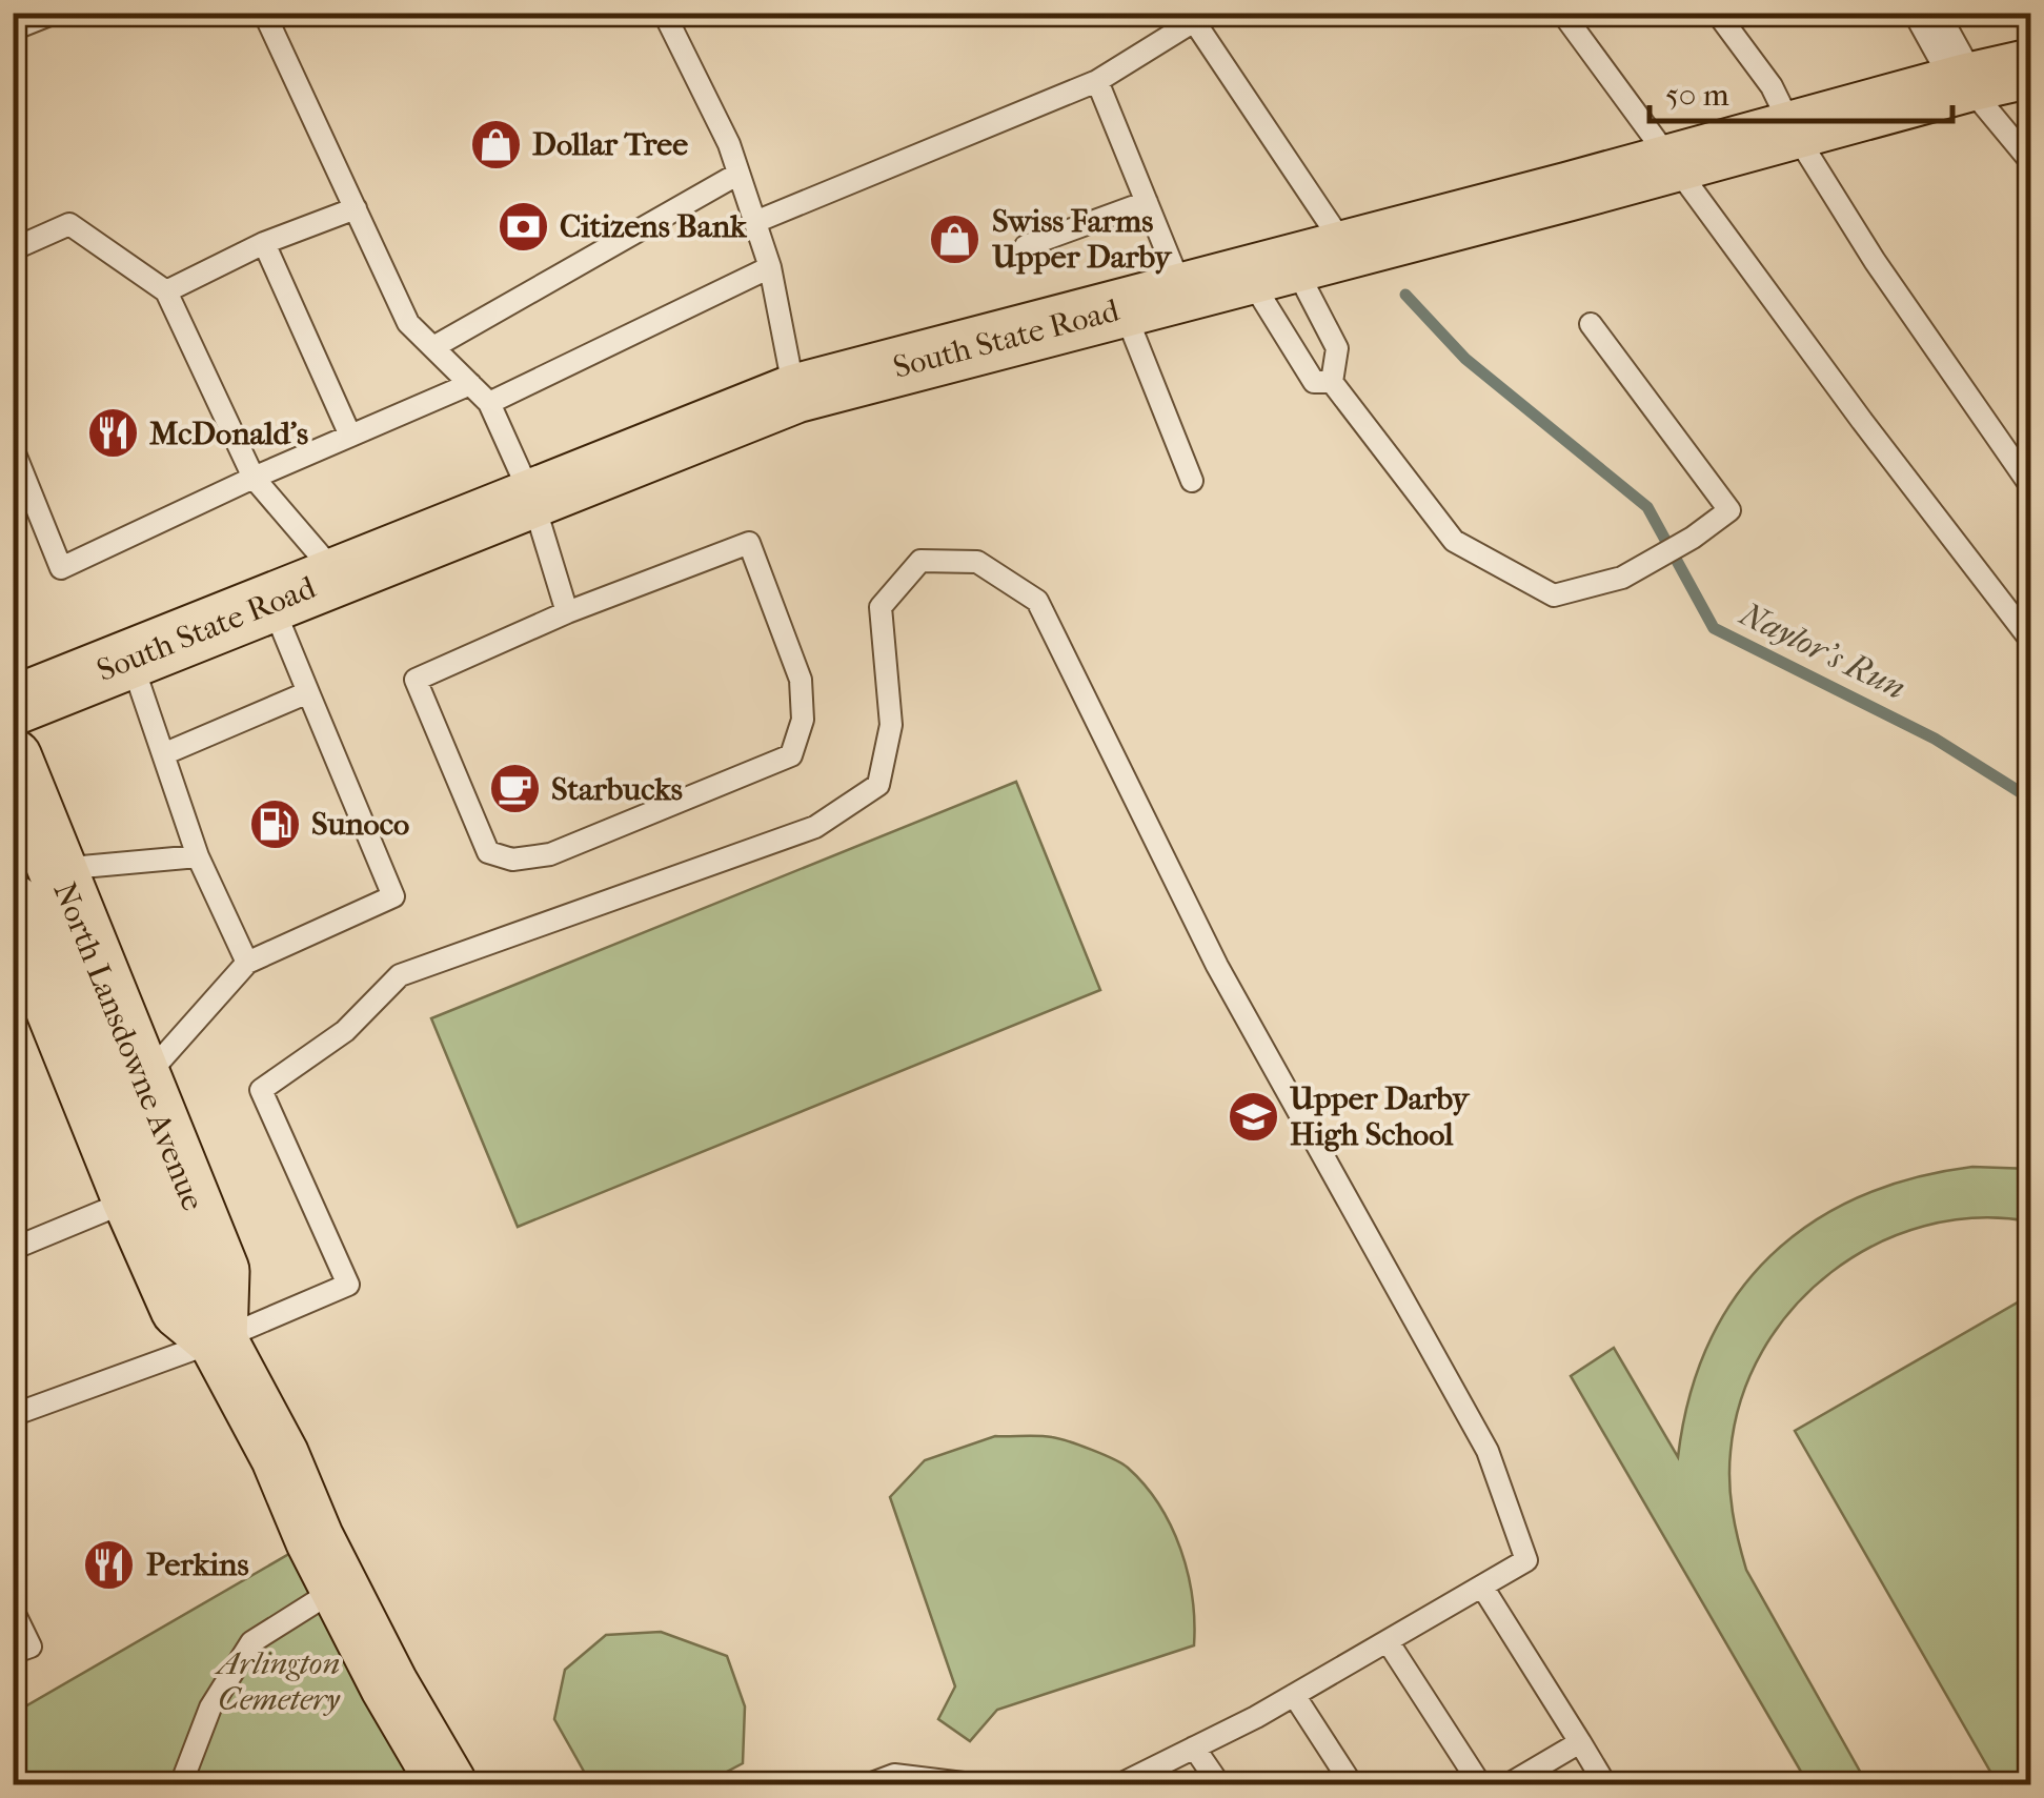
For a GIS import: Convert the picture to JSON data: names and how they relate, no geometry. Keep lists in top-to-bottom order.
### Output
{
  "streets": {
    "main road": ["South State Road", "North Lansdowne Avenue"]
  },
  "water": ["Naylor's Run"],
  "parks": ["Arlington Cemetery"],
  "places": {
    "shop": ["Dollar Tree", "Swiss Farms Upper Darby"],
    "bank": ["Citizens Bank"],
    "restaurant": ["McDonald's", "Perkins"],
    "cafe": ["Starbucks"],
    "fuel station": ["Sunoco"],
    "school or university": ["Upper Darby High School"]
  },
  "scale_bar": "50 m"
}
